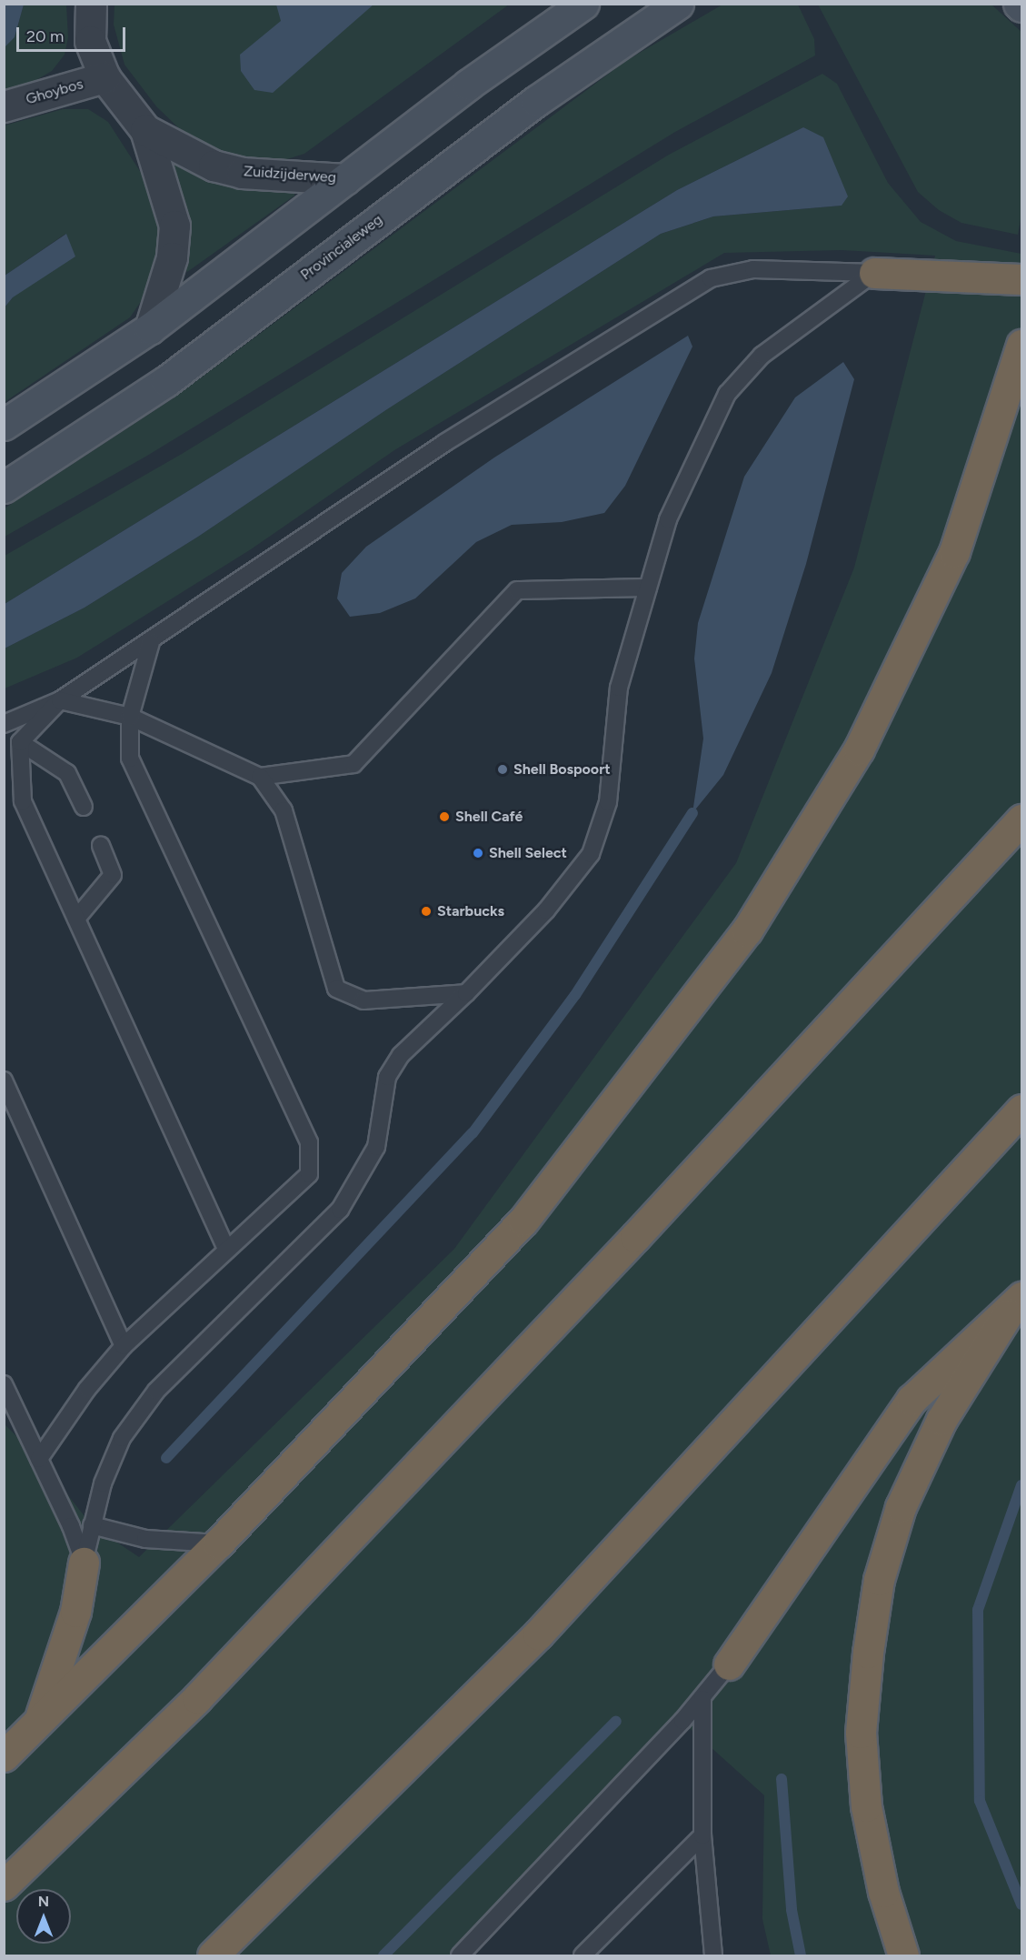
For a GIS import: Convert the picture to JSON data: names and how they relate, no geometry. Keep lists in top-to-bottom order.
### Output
{
  "streets": {
    "main road": ["Provincialeweg"],
    "street": ["Ghoybos", "Zuidzijderweg"]
  },
  "crossings": [
    ["Ghoybos", "Zuidzijderweg"]
  ],
  "places": [
    "Shell Bospoort",
    "Shell Café",
    "Shell Select",
    "Starbucks"
  ],
  "scale_bar": "20 m",
  "north": "top"
}
